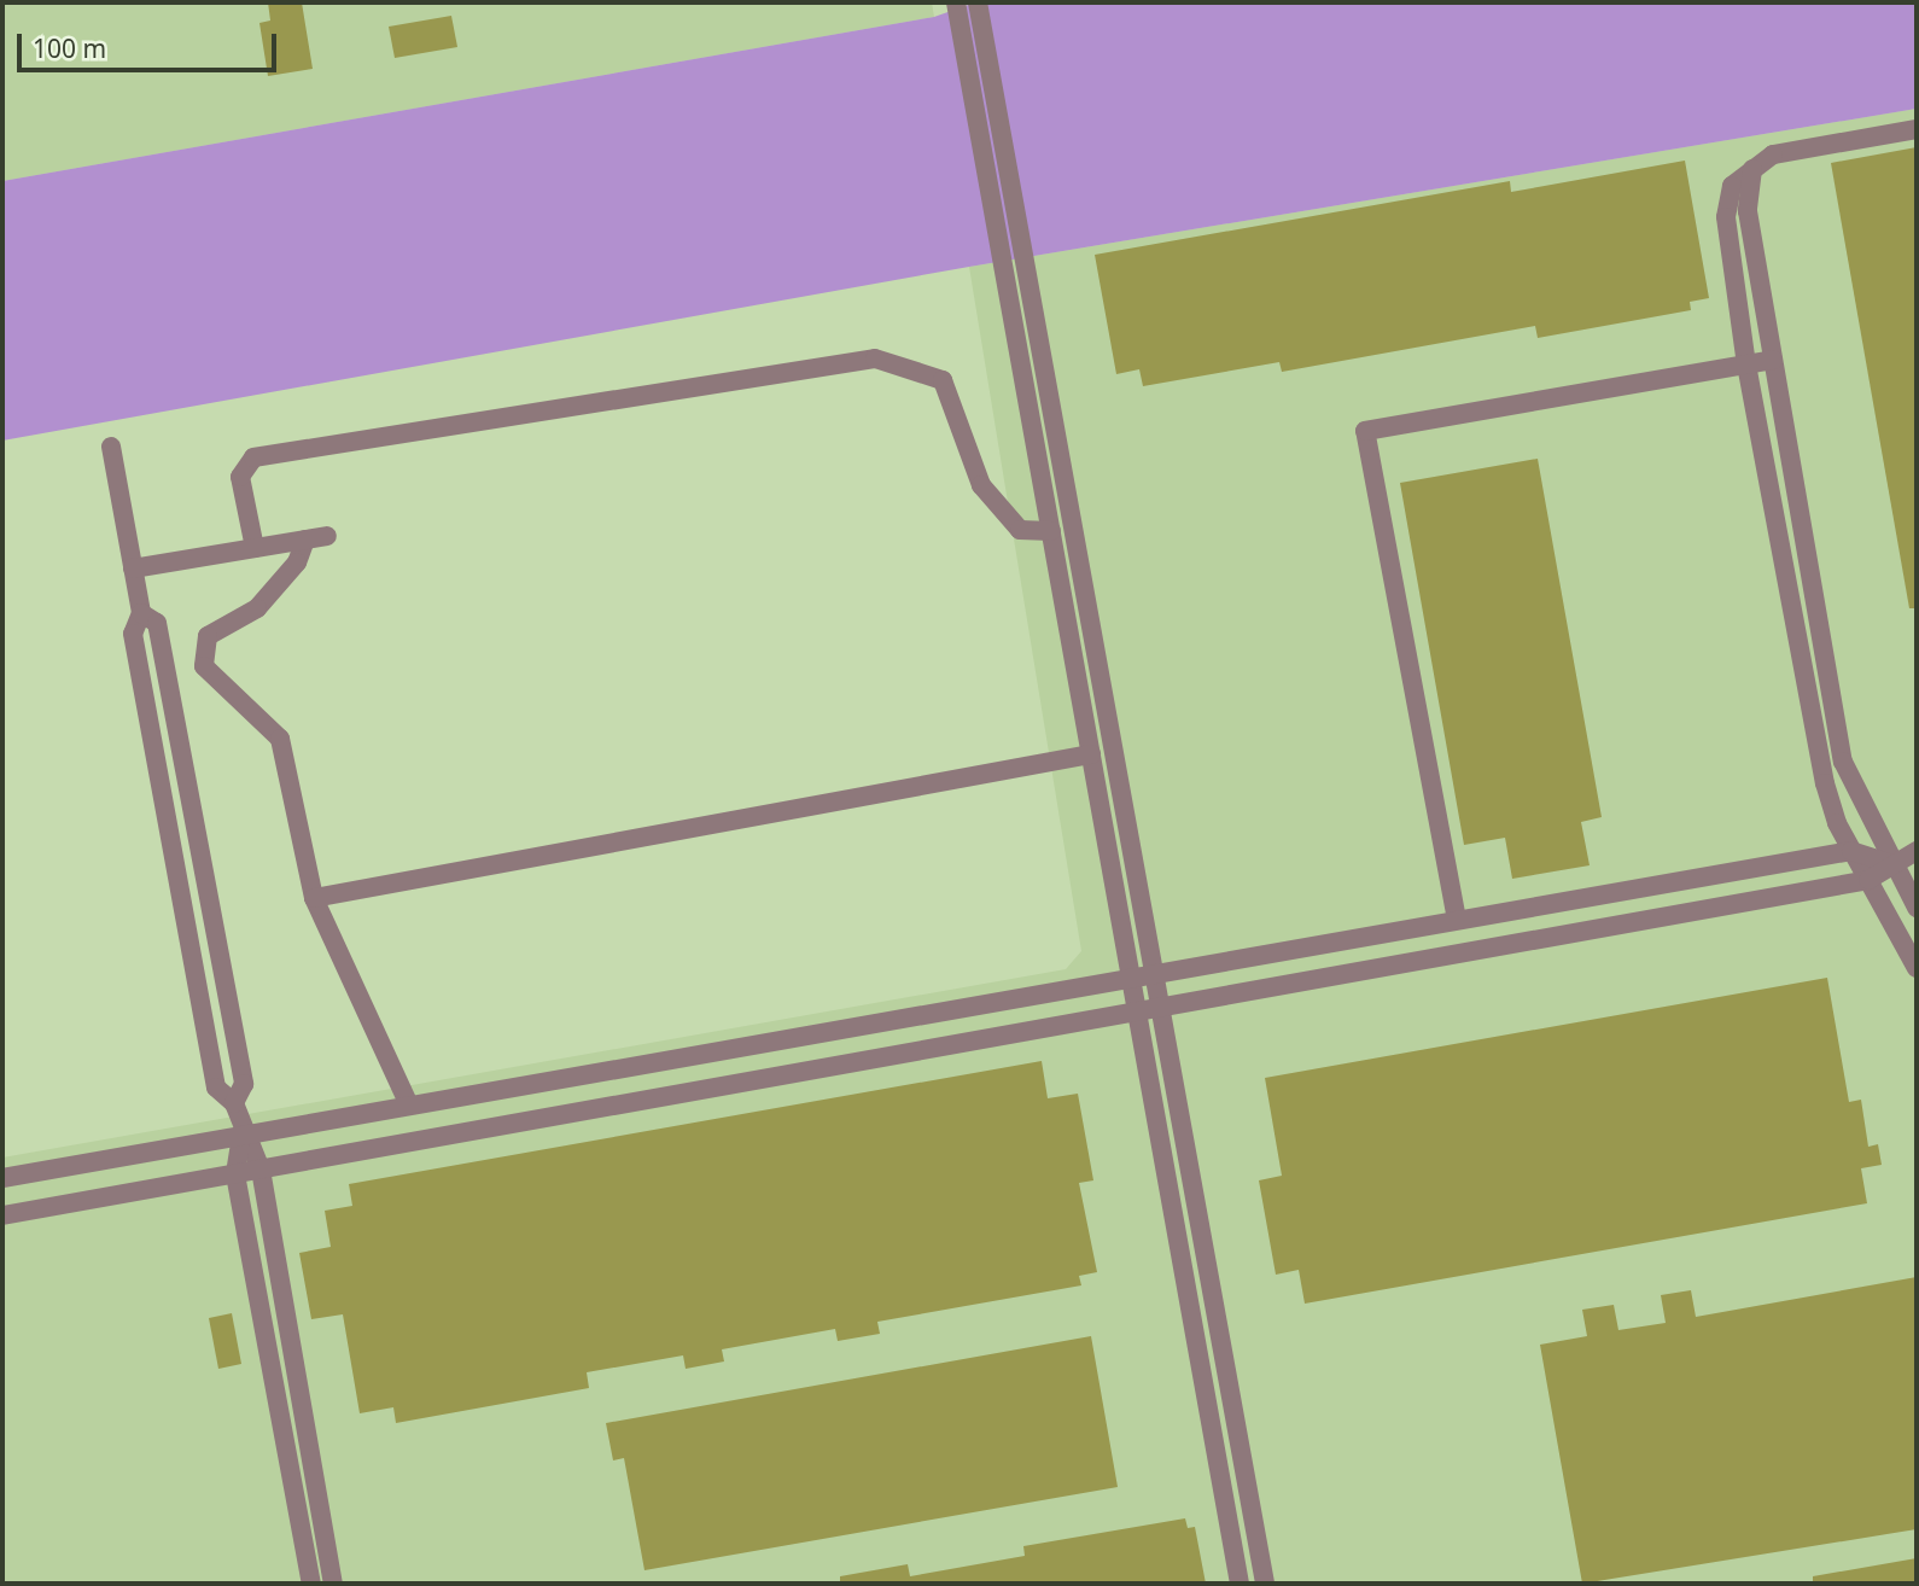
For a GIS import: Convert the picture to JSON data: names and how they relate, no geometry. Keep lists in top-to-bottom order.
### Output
{
  "scale_bar": "100 m"
}
